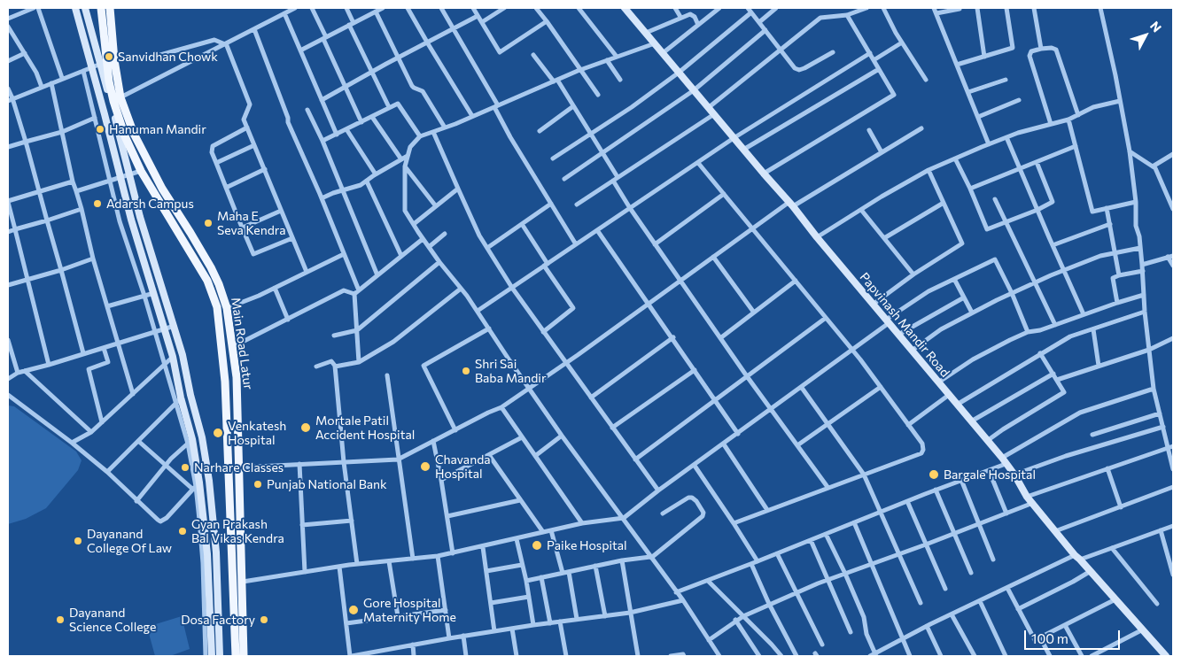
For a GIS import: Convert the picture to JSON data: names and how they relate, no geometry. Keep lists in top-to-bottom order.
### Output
{
  "streets": {
    "main road": ["Main Road Latur"],
    "street": ["Papvinash Mandir Road"]
  },
  "places": [
    "Sanvidhan Chowk",
    "Hanuman Mandir",
    "Adarsh Campus",
    "Maha E Seva Kendra",
    "Shri Sai Baba Mandir",
    "Mortale Patil Accident Hospital",
    "Venkatesh Hospital",
    "Chavanda Hospital",
    "Narhare Classes",
    "Bargale Hospital",
    "Punjab National Bank",
    "Gyan Prakash Bal Vikas Kendra",
    "Dayanand College Of Law",
    "Paike Hospital",
    "Gore Hospital Maternity Home",
    "Dayanand Science College",
    "Dosa Factory"
  ],
  "scale_bar": "100 m",
  "north": "top right"
}
